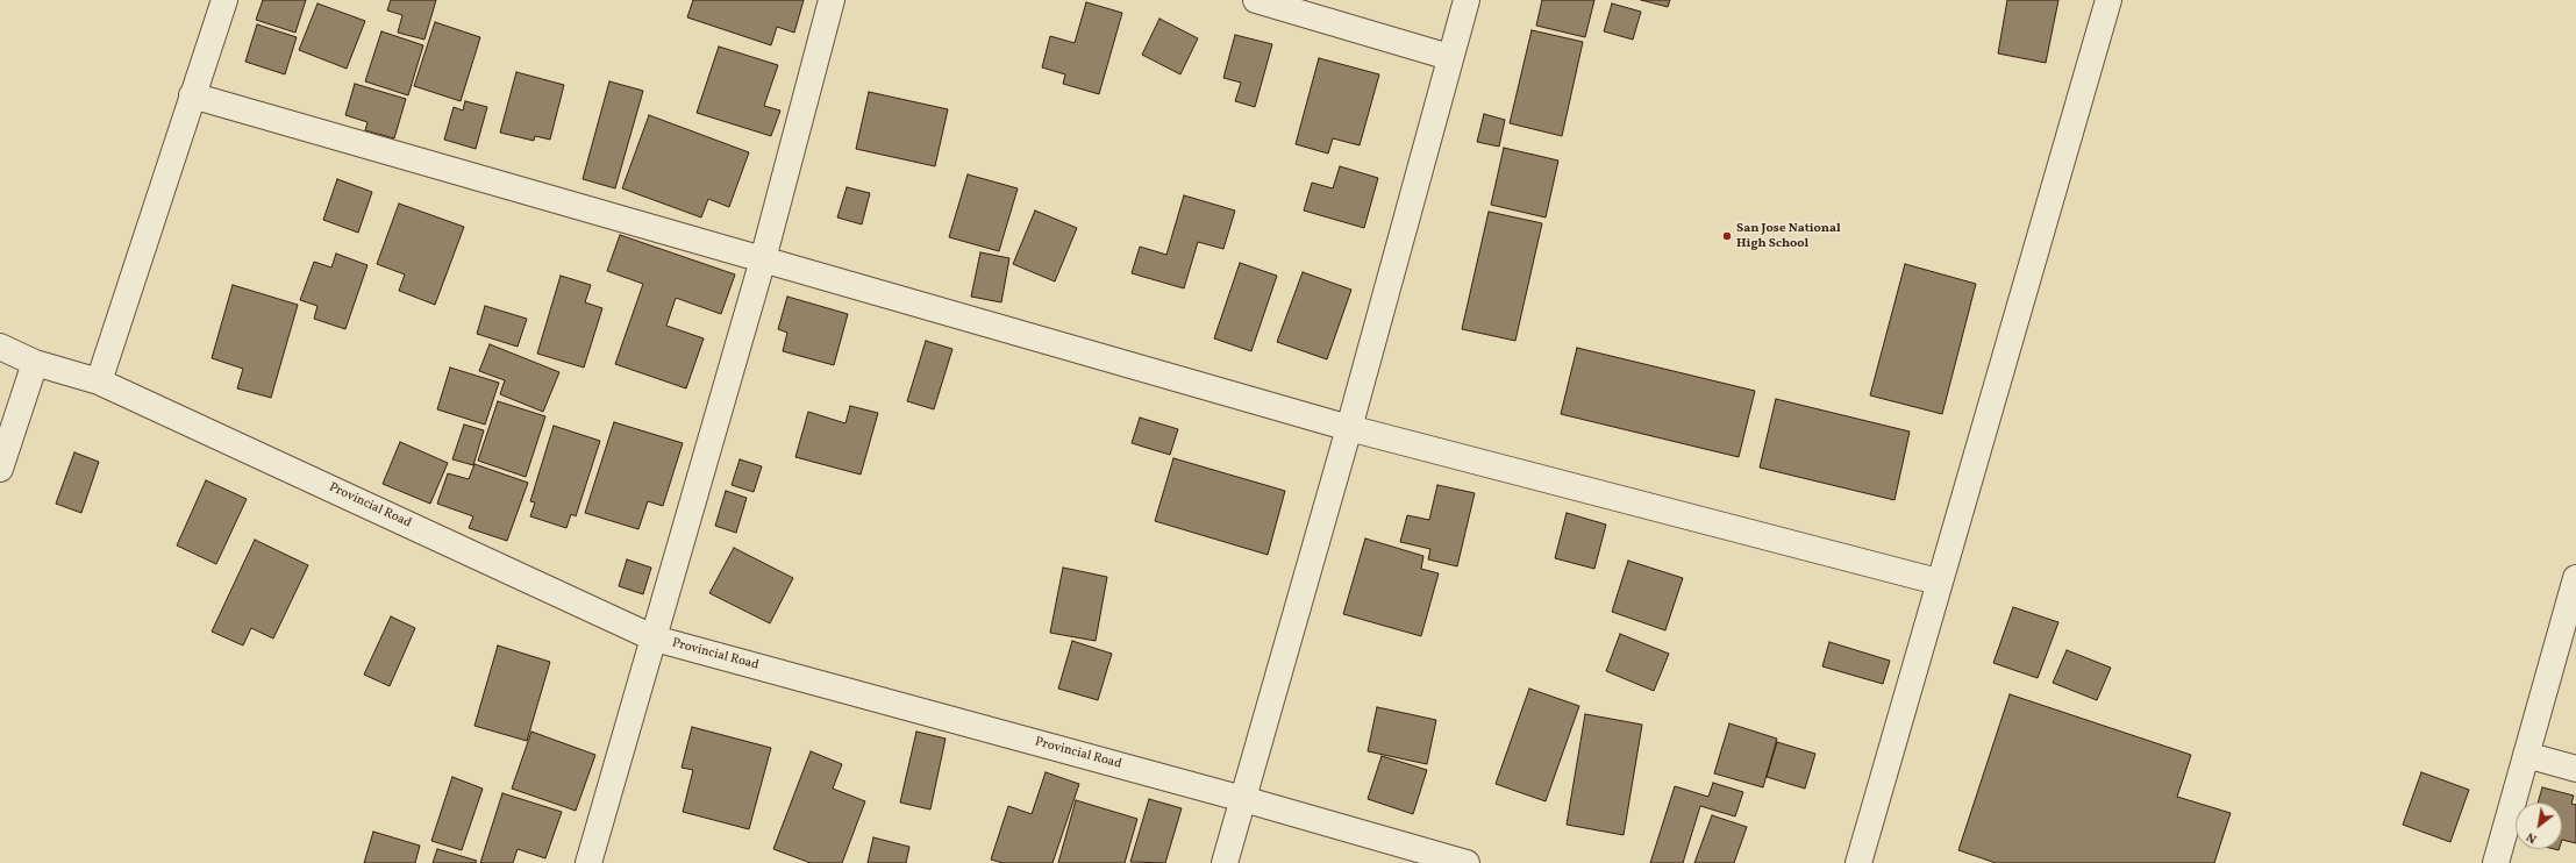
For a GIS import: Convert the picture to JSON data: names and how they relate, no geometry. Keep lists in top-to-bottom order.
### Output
{
  "streets": {
    "street": ["Provincial Road"]
  },
  "places": ["San Jose National High School"],
  "north": "bottom left"
}
